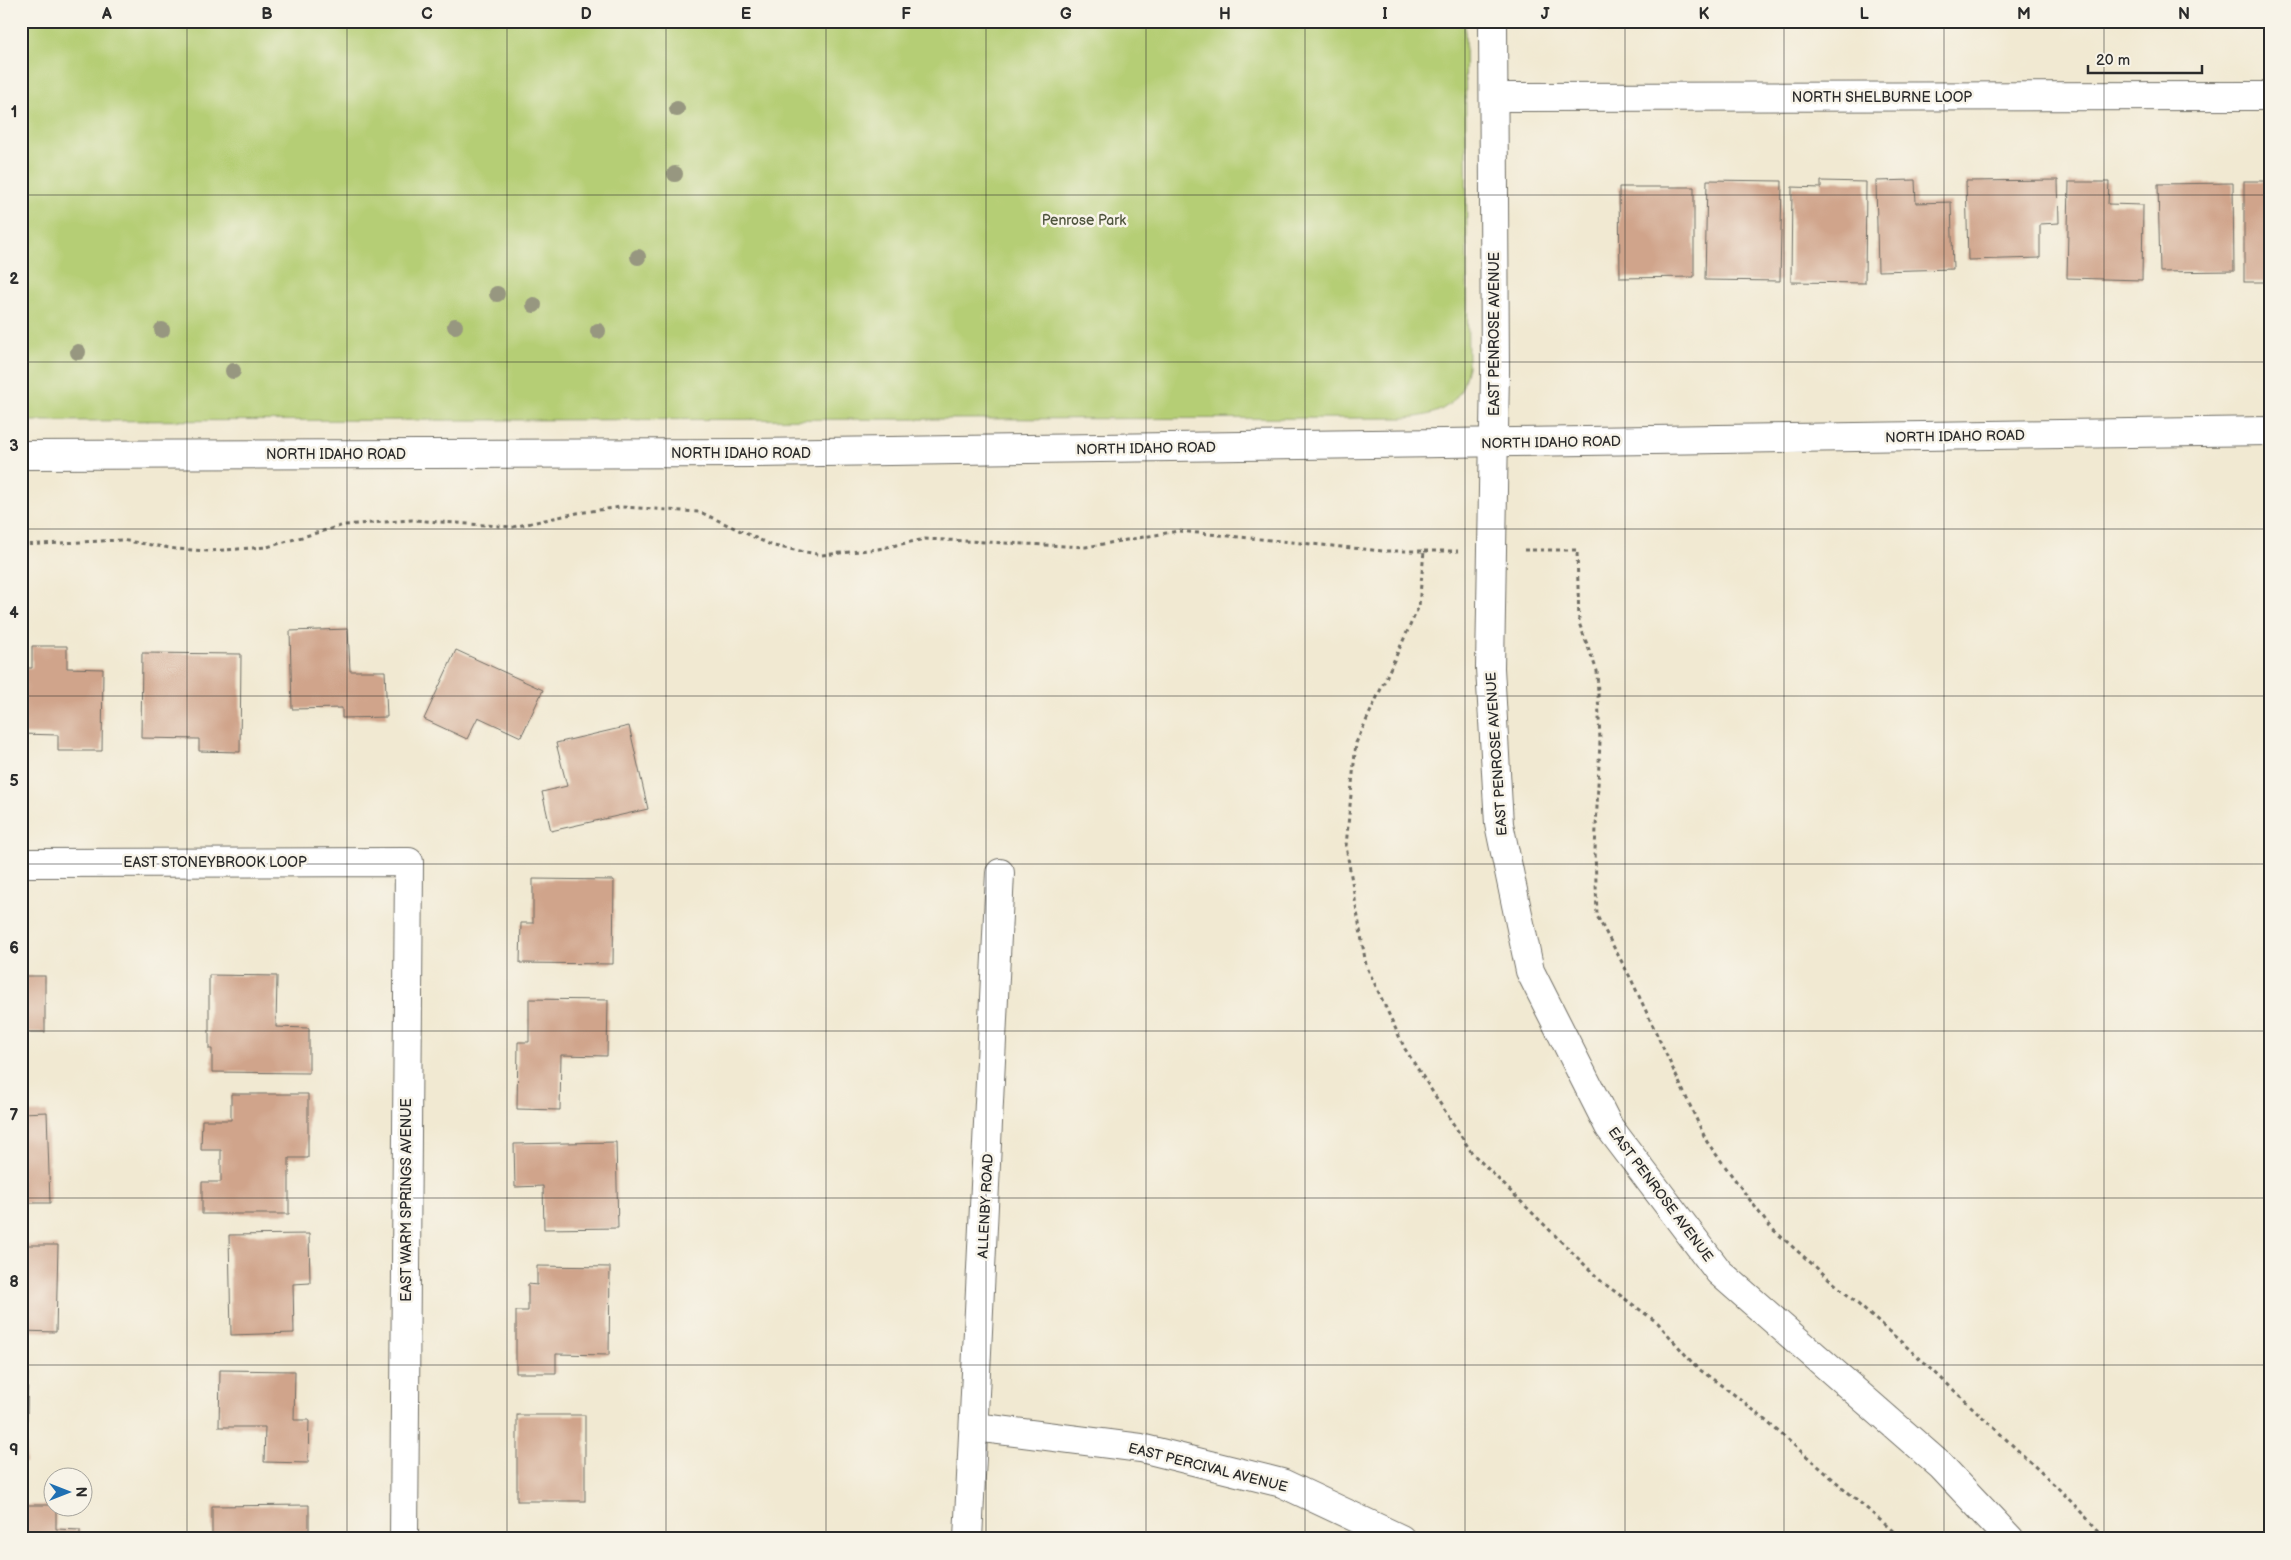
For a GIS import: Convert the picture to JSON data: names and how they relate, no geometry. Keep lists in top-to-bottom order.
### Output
{
  "streets": {
    "street": [
      "NORTH SHELBURNE LOOP",
      "EAST PENROSE AVENUE",
      "NORTH IDAHO ROAD",
      "EAST STONEYBROOK LOOP",
      "EAST WARM SPRINGS AVENUE",
      "ALLENBY ROAD",
      "EAST PERCIVAL AVENUE"
    ]
  },
  "crossings": [
    ["NORTH SHELBURNE LOOP", "EAST PENROSE AVENUE"],
    ["EAST PENROSE AVENUE", "NORTH IDAHO ROAD"],
    ["EAST STONEYBROOK LOOP", "EAST WARM SPRINGS AVENUE"],
    ["ALLENBY ROAD", "EAST PERCIVAL AVENUE"]
  ],
  "parks": ["Penrose Park"],
  "scale_bar": "20 m",
  "north": "right",
  "grid": {
    "columns": [
      "A",
      "B",
      "C",
      "D",
      "E",
      "F",
      "G",
      "H",
      "I",
      "J",
      "K",
      "L",
      "M",
      "N"
    ],
    "rows": [
      "1",
      "2",
      "3",
      "4",
      "5",
      "6",
      "7",
      "8",
      "9"
    ]
  }
}
